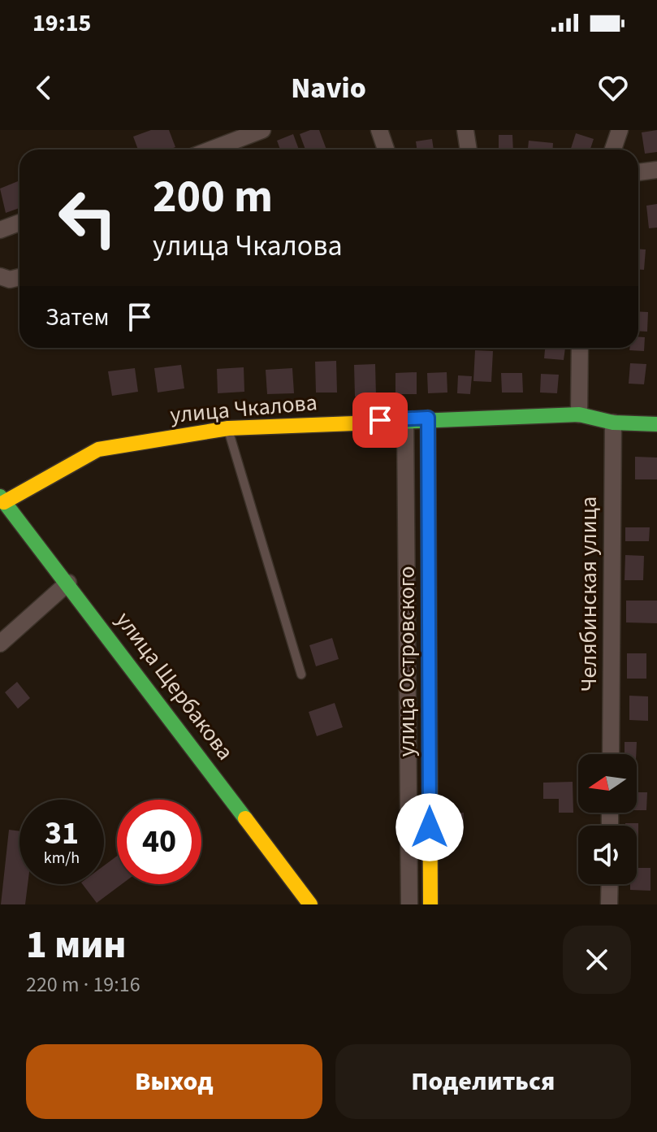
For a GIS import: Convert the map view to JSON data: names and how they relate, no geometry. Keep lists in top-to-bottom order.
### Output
{
  "streets": {
    "street": [
      "улица Чкалова",
      "Челябинская улица",
      "улица Островского",
      "улица Щербакова"
    ]
  },
  "crossings": [
    ["улица Чкалова", "Челябинская улица"],
    ["улица Чкалова", "улица Островского"],
    ["улица Чкалова", "улица Щербакова"]
  ],
  "north": "left",
  "page": {
    "status": "19:15",
    "header": "Navio",
    "turn": ["200 m", "улица Чкалова"],
    "then": "Затем",
    "speed": "31 km/h",
    "limit": "40",
    "heading": ["1 мин", "220 m · 19:16"],
    "buttons": ["Выход", "Поделиться"]
  }
}
